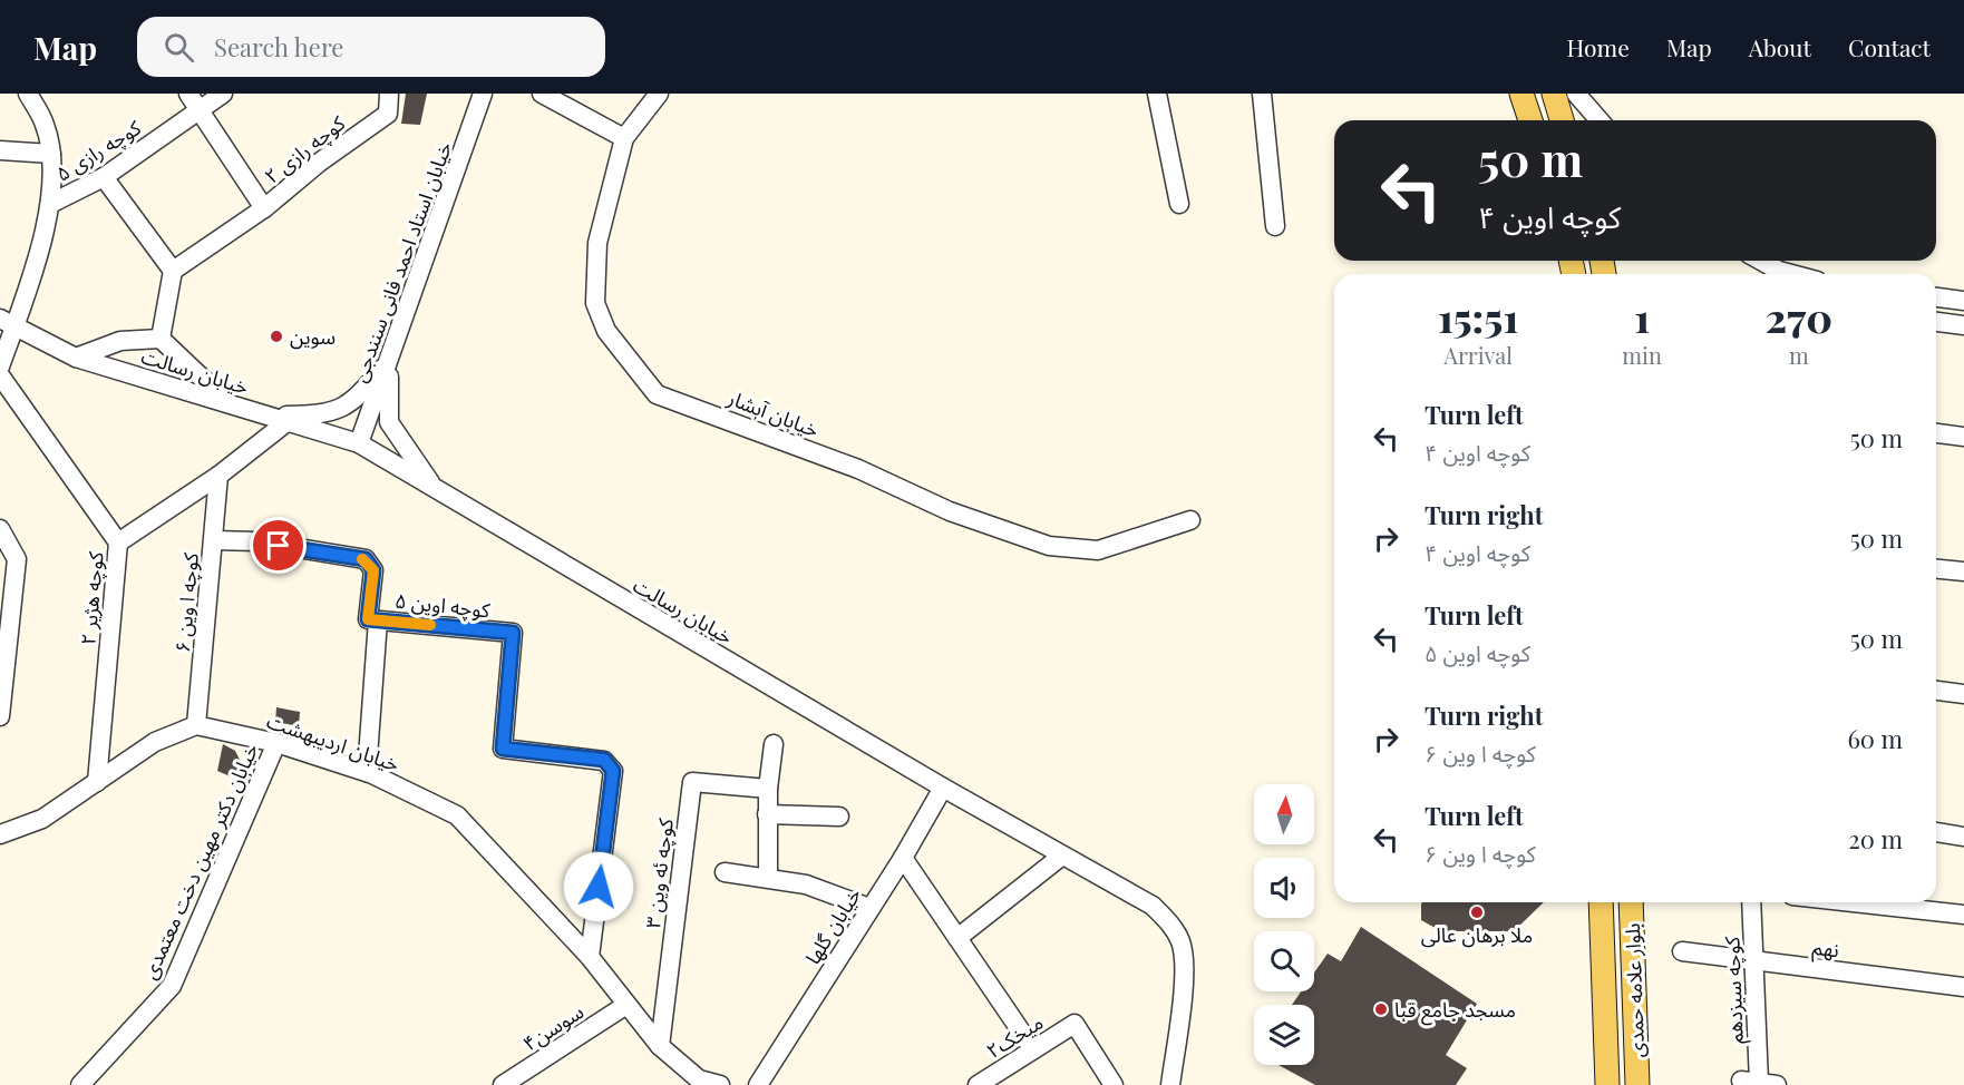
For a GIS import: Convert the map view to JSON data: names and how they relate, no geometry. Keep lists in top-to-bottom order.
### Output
{
  "streets": {
    "main road": ["بلوار علامه حمدی"],
    "street": [
      "کوچه رازی ۲",
      "کوچه رازی ۵",
      "خیابان استاد احمد فانی سنندجی",
      "خیابان رسالت",
      "خیابان آبشار",
      "کوچه هژیر ۲",
      "کوچه ا وین ۶",
      "کوچه اوین ۵",
      "خیابان اردیبهشت",
      "خیابان دکتر مهین دخت معتمدی",
      "کوچه ئه وین ۳",
      "خیابان گلها",
      "نهم",
      "کوچه سیزدهم",
      "سوسن۴",
      "میخک۲"
    ]
  },
  "crossings": [
    ["خیابان استاد احمد فانی سنندجی", "خیابان رسالت"],
    ["خیابان رسالت", "خیابان گلها"],
    ["کوچه ا وین ۶", "کوچه اوین ۵"],
    ["کوچه ا وین ۶", "خیابان اردیبهشت"],
    ["کوچه اوین ۵", "خیابان اردیبهشت"],
    ["خیابان اردیبهشت", "خیابان دکتر مهین دخت معتمدی"],
    ["خیابان اردیبهشت", "کوچه ئه وین ۳"],
    ["خیابان اردیبهشت", "سوسن۴"],
    ["نهم", "کوچه سیزدهم"]
  ],
  "places": ["سوین", "ملا برهان عالی", "مسجد جامع قبا"],
  "north": "top",
  "page": {
    "header": "Map",
    "search": "Search here",
    "nav": [
      "Home",
      "Map",
      "About",
      "Contact"
    ],
    "turn": ["50 m", "کوچه اوین ۴"],
    "eta": [
      "15:51",
      "Arrival",
      "1",
      "min",
      "270",
      "m"
    ],
    "list": [
      {
        "name": "Turn left",
        "note": "کوچه اوین ۴",
        "value": "50 m"
      },
      {
        "name": "Turn right",
        "note": "کوچه اوین ۴",
        "value": "50 m"
      },
      {
        "name": "Turn left",
        "note": "کوچه اوین ۵",
        "value": "50 m"
      },
      {
        "name": "Turn right",
        "note": "کوچه ا وین ۶",
        "value": "60 m"
      },
      {
        "name": "Turn left",
        "note": "کوچه ا وین ۶",
        "value": "20 m"
      }
    ]
  }
}
